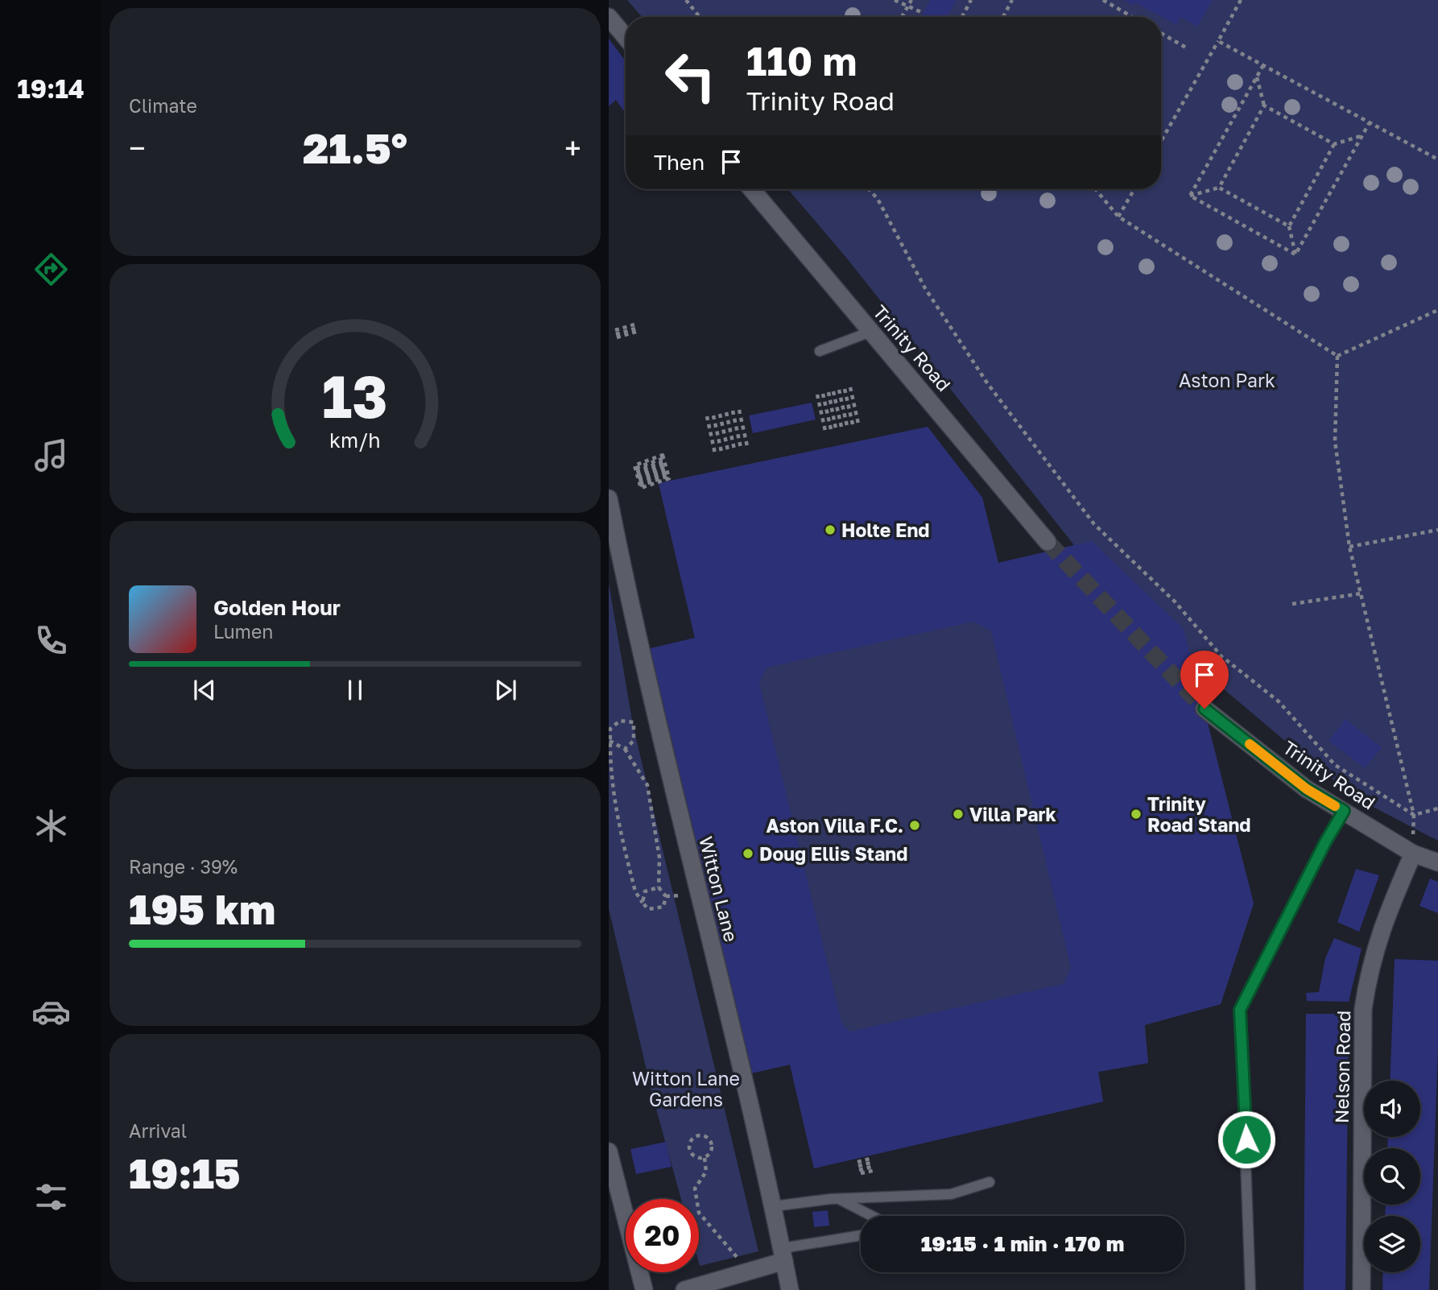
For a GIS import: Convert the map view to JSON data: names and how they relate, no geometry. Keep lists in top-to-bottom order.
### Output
{
  "streets": {
    "street": ["Trinity Road", "Witton Lane", "Nelson Road"]
  },
  "crossings": [
    ["Trinity Road", "Nelson Road"]
  ],
  "parks": ["Aston Park", "Witton Lane Gardens"],
  "places": [
    "Holte End",
    "Villa Park",
    "Trinity Road Stand",
    "Aston Villa F.C.",
    "Doug Ellis Stand"
  ],
  "page": {
    "tabs": "19:14",
    "tile": [
      "Climate",
      ["Range · 39%", "195 km"],
      ["Arrival", "19:15"]
    ],
    "turn": ["110 m", "Trinity Road"],
    "heat": ["−", "21.5°", "+"],
    "then": "Then",
    "song": ["Golden Hour", "Lumen"],
    "limit": "20",
    "trip": "19:15 · 1 min · 170 m",
    "gauge": ["13", "km/h"]
  }
}
